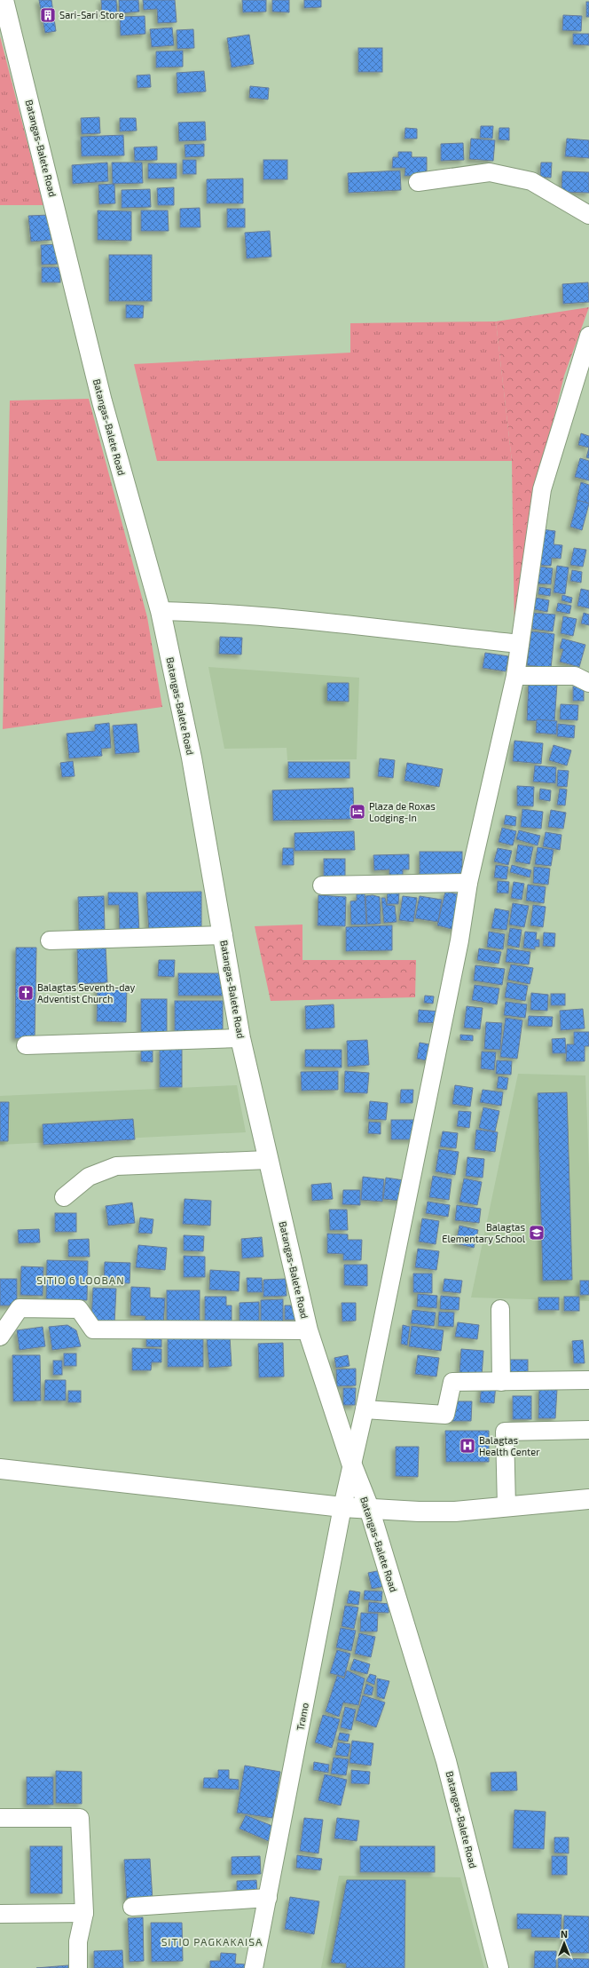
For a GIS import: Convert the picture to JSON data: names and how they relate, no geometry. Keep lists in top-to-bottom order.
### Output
{
  "streets": {
    "main road": ["Batangas-Balete Road"],
    "street": ["Tramo"]
  },
  "crossings": [
    ["Batangas-Balete Road", "Tramo"]
  ],
  "districts": ["SITIO 6 LOOBAN", "SITIO PAGKAKAISA"],
  "places": {
    "building": ["Sari-Sari Store"],
    "hotel": ["Plaza de Roxas Lodging-In"],
    "church": ["Balagtas Seventh-day Adventist Church"],
    "school or university": ["Balagtas Elementary School"],
    "hospital": ["Balagtas Health Center"]
  },
  "north": "top"
}
